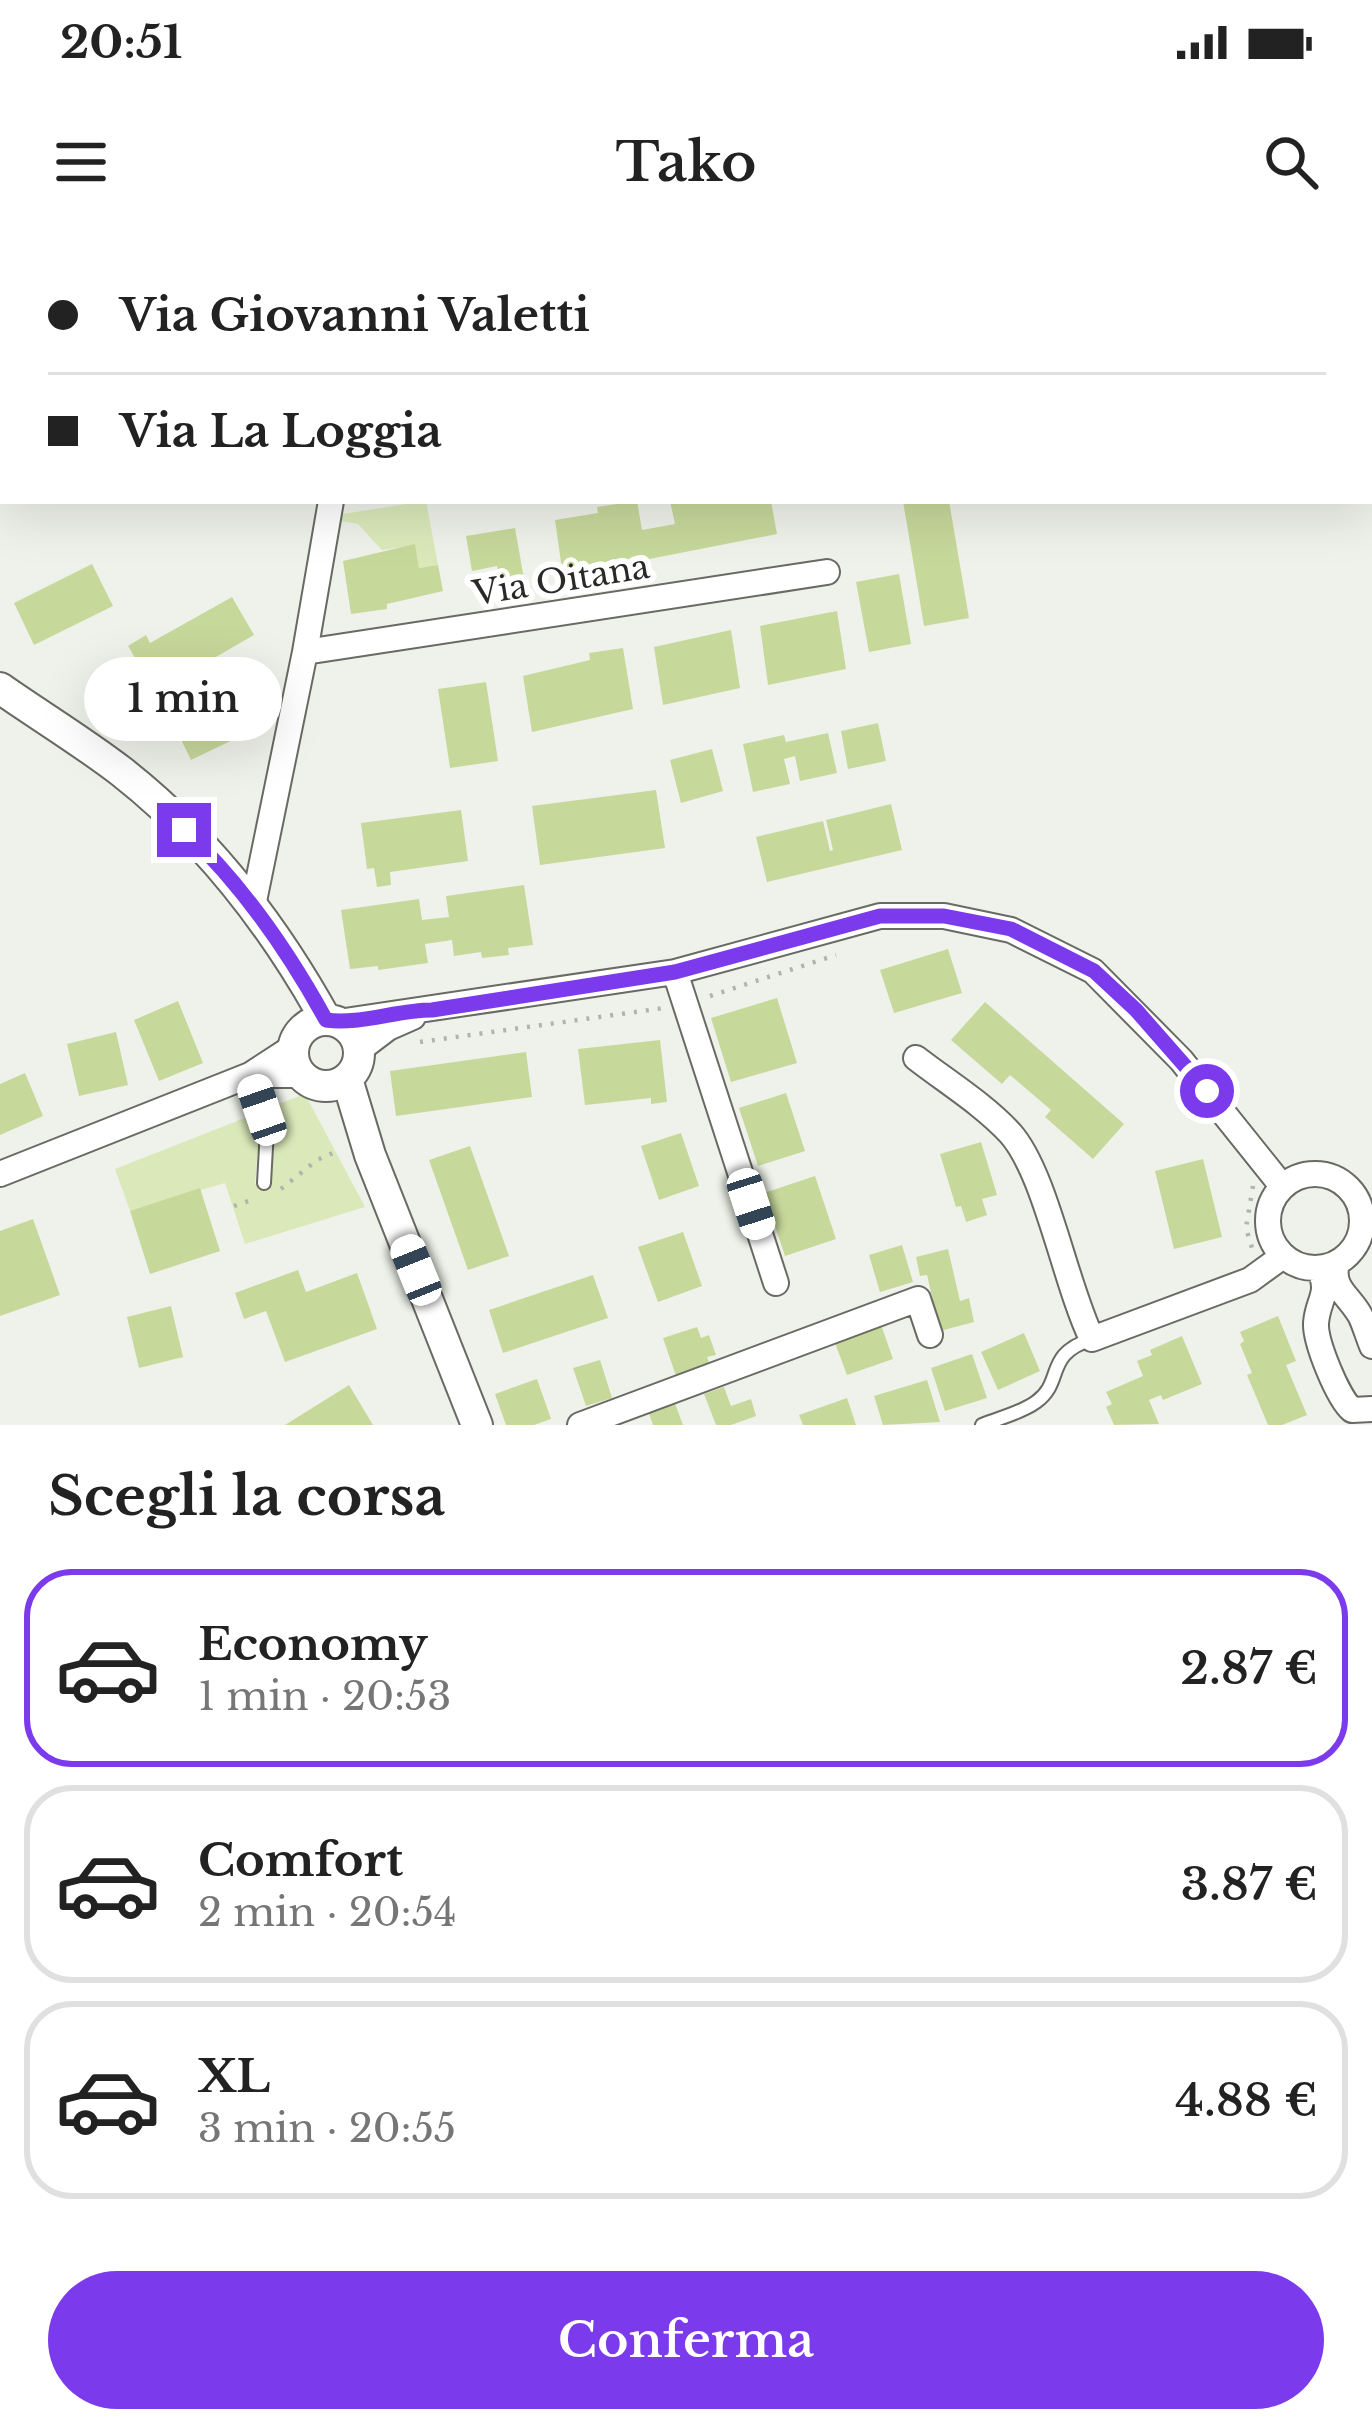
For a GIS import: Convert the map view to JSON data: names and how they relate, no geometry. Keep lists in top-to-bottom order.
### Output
{
  "streets": {
    "street": ["Via Oitana"]
  },
  "page": {
    "status": "20:51",
    "header": "Tako",
    "banner": ["Via Giovanni Valetti", "Via La Loggia"],
    "bubble": "1 min",
    "heading": "Scegli la corsa",
    "list": [
      {
        "name": "Economy",
        "note": "1 min · 20:53",
        "value": "2.87 €"
      },
      {
        "name": "Comfort",
        "note": "2 min · 20:54",
        "value": "3.87 €"
      },
      {
        "name": "XL",
        "note": "3 min · 20:55",
        "value": "4.88 €"
      }
    ],
    "buttons": "Conferma"
  }
}
